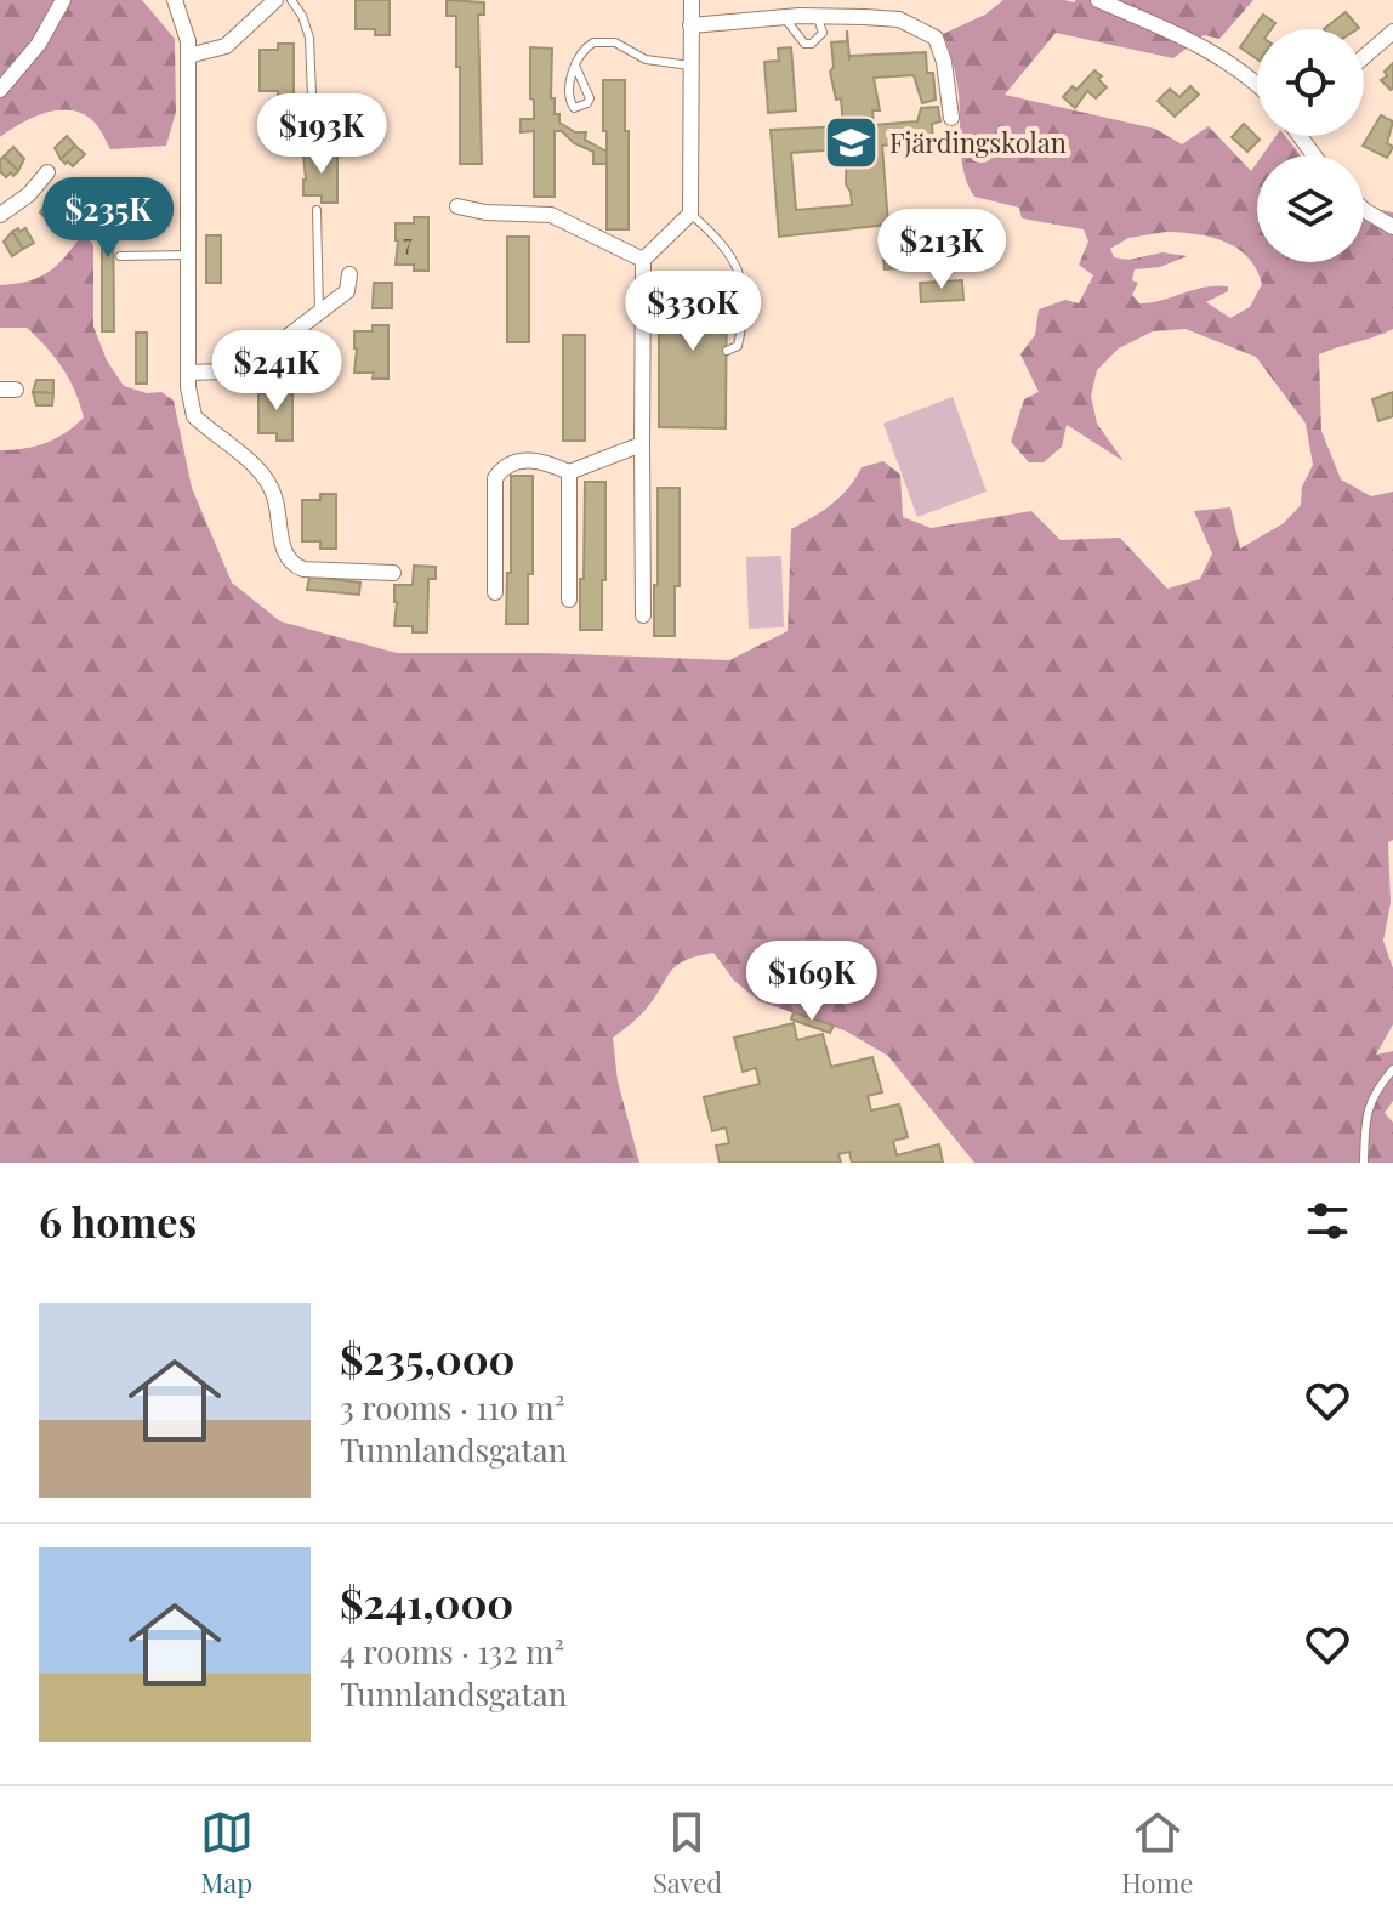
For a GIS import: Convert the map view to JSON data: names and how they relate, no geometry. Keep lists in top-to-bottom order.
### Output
{
  "places": {
    "school or university": ["Fjärdingskolan"]
  },
  "house_numbers": ["7"],
  "page": {
    "price": [
      "$193K",
      "$235K",
      "$213K",
      "$330K",
      "$241K",
      "$169K"
    ],
    "heading": "6 homes",
    "list": [
      {
        "name": "$235,000",
        "note": "3 rooms · 110 m² · Tunnlandsgatan"
      },
      {
        "name": "$241,000",
        "note": "4 rooms · 132 m² · Tunnlandsgatan"
      }
    ],
    "tabs": ["Map", "Saved", "Home"]
  }
}
